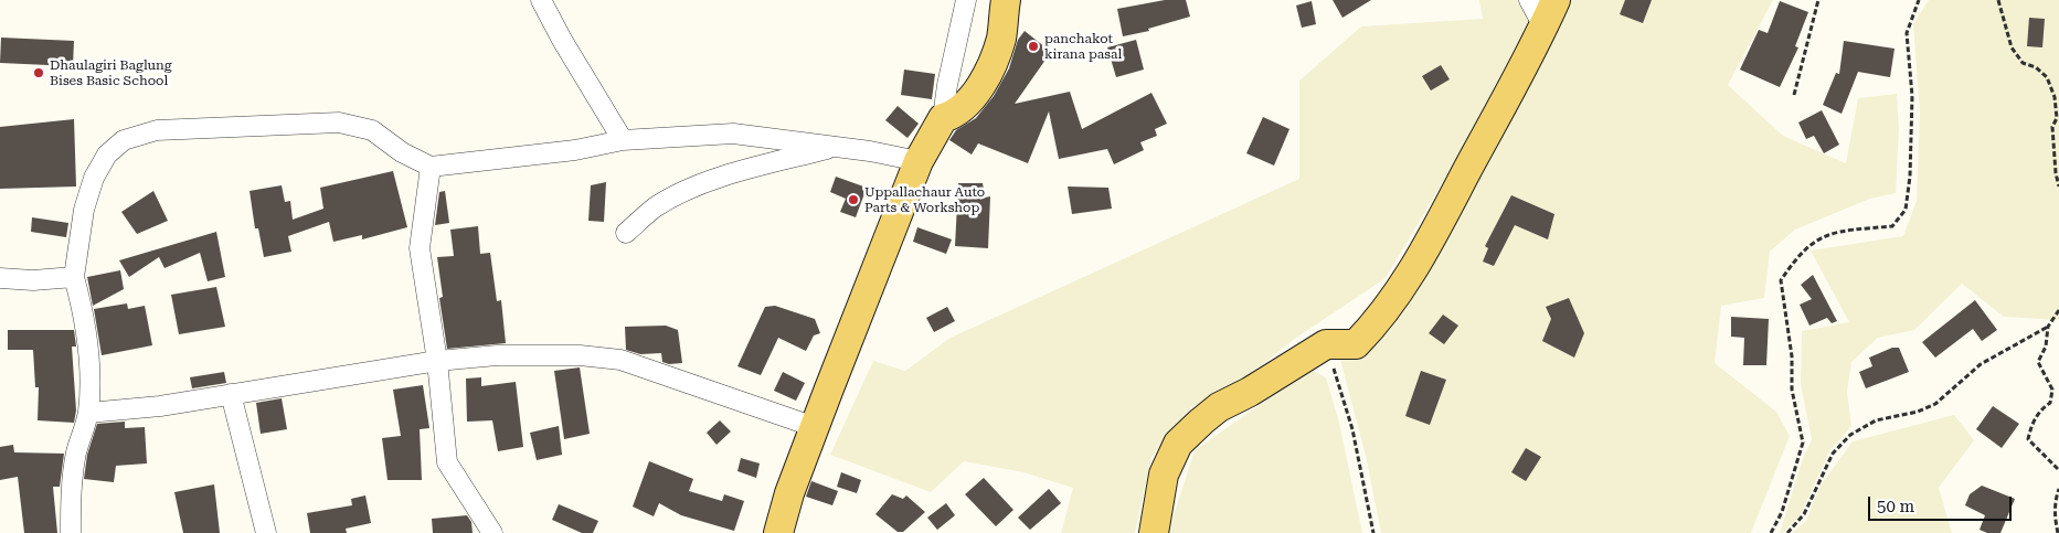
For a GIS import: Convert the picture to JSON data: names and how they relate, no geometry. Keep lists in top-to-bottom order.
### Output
{
  "places": ["panchakot kirana pasal", "Dhaulagiri Baglung Bises Basic School", "Uppallachaur Auto Parts & Workshop"],
  "scale_bar": "50 m"
}
